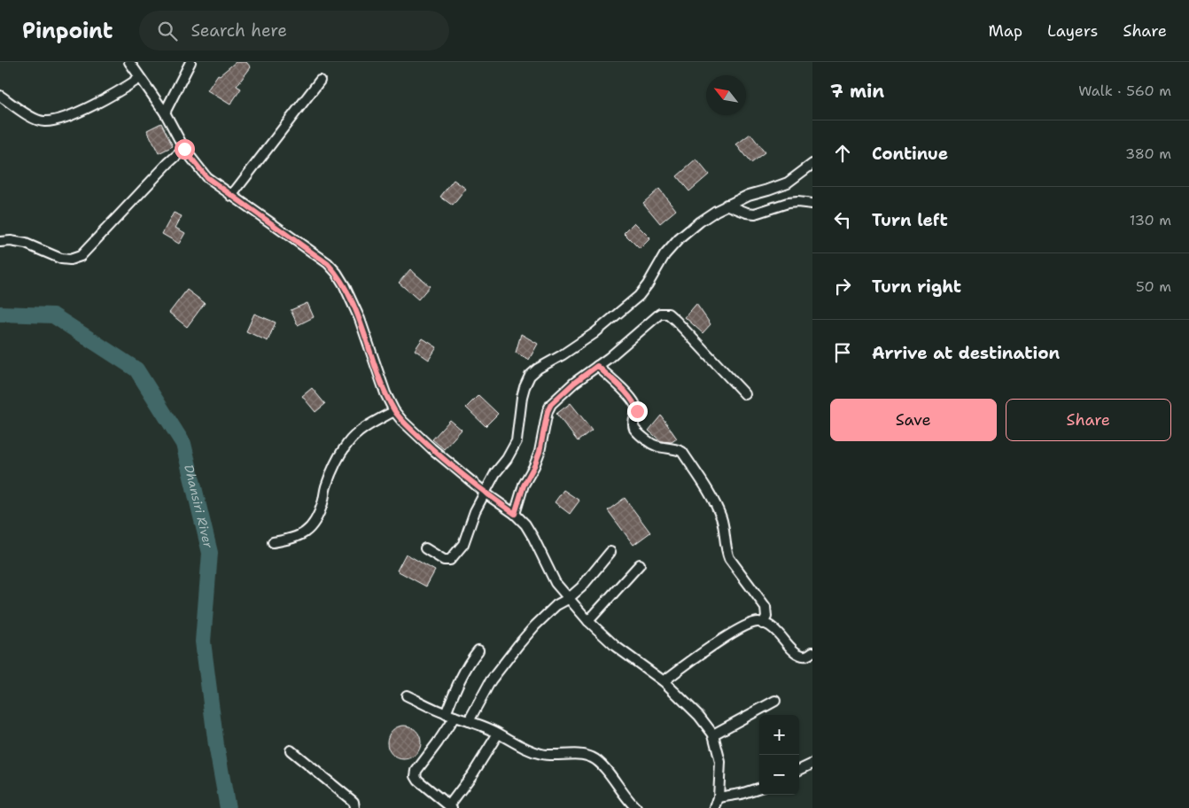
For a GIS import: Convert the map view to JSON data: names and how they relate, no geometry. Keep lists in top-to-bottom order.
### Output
{
  "water": ["Dhansiri River"],
  "north": "top left",
  "page": {
    "header": "Pinpoint",
    "search": "Search here",
    "nav": ["Map", "Layers", "Share"],
    "heading": ["7 min", "Walk · 560 m"],
    "list": [
      ["Continue", "380 m"],
      ["Turn left", "130 m"],
      ["Turn right", "50 m"],
      "Arrive at destination"
    ],
    "buttons": ["Save", "Share"],
    "map_buttons": ["+", "−"]
  }
}
